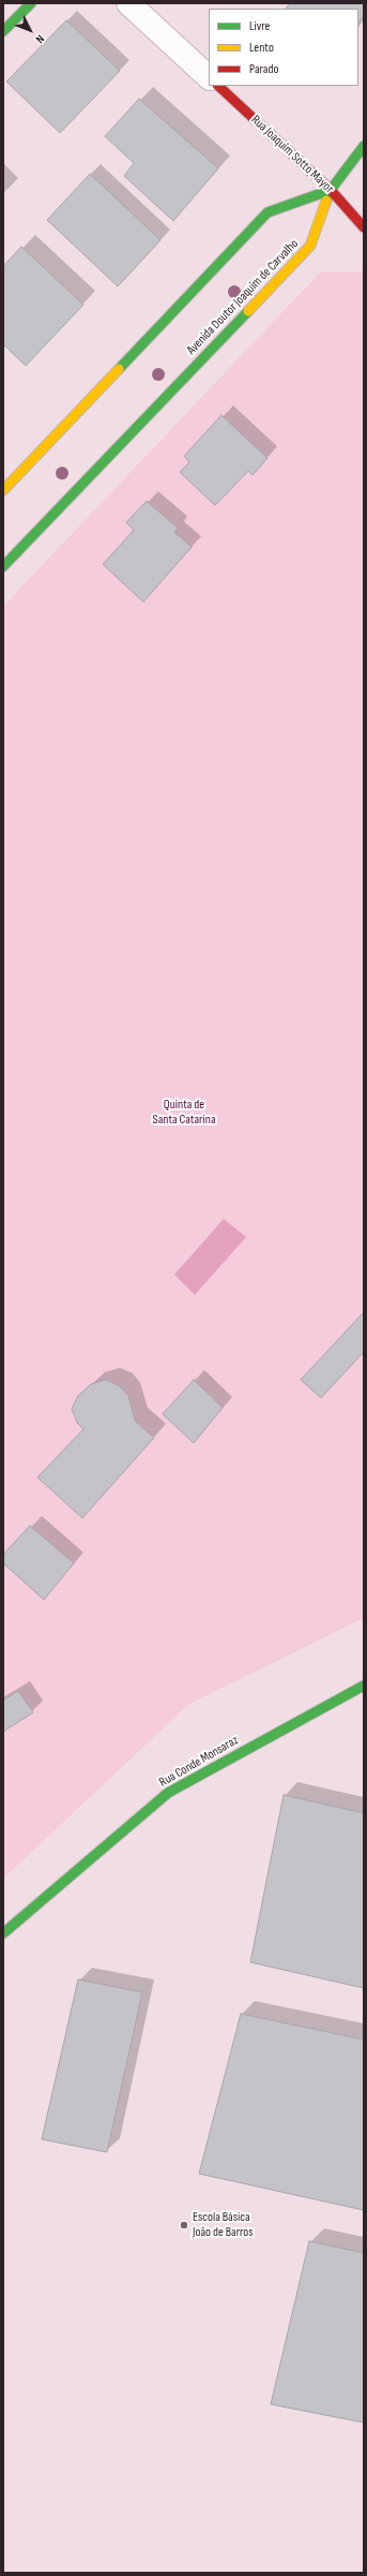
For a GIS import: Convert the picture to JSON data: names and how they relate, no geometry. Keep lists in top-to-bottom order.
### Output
{
  "streets": {
    "street": ["Rua Joaquim Sotto Mayor", "Avenida Doutor Joaquim de Carvalho", "Rua Conde Monsaraz"]
  },
  "crossings": [
    ["Rua Joaquim Sotto Mayor", "Avenida Doutor Joaquim de Carvalho"]
  ],
  "parks": ["Quinta de Santa Catarina"],
  "places": ["Escola Básica João de Barros"],
  "legend": ["Livre", "Lento", "Parado"],
  "north": "bottom right"
}
